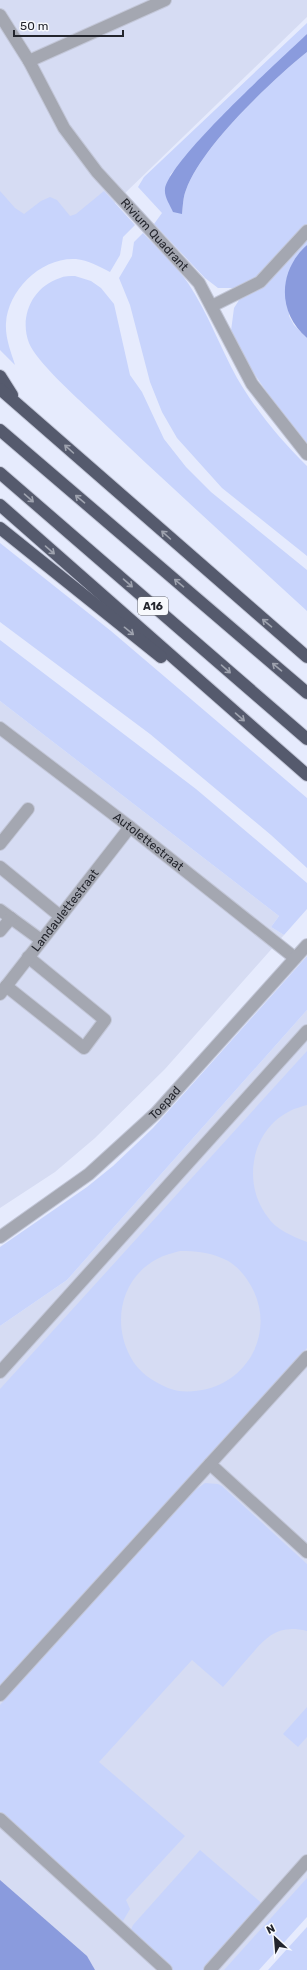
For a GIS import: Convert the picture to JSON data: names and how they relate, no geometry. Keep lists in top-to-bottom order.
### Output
{
  "streets": {
    "highway": ["A16"],
    "street": [
      "Rivium Quadrant",
      "Autolettestraat",
      "Landaulettestraat",
      "Toepad"
    ]
  },
  "crossings": [
    ["Autolettestraat", "Landaulettestraat"],
    ["Autolettestraat", "Toepad"]
  ],
  "scale_bar": "50 m",
  "north": "top left"
}
